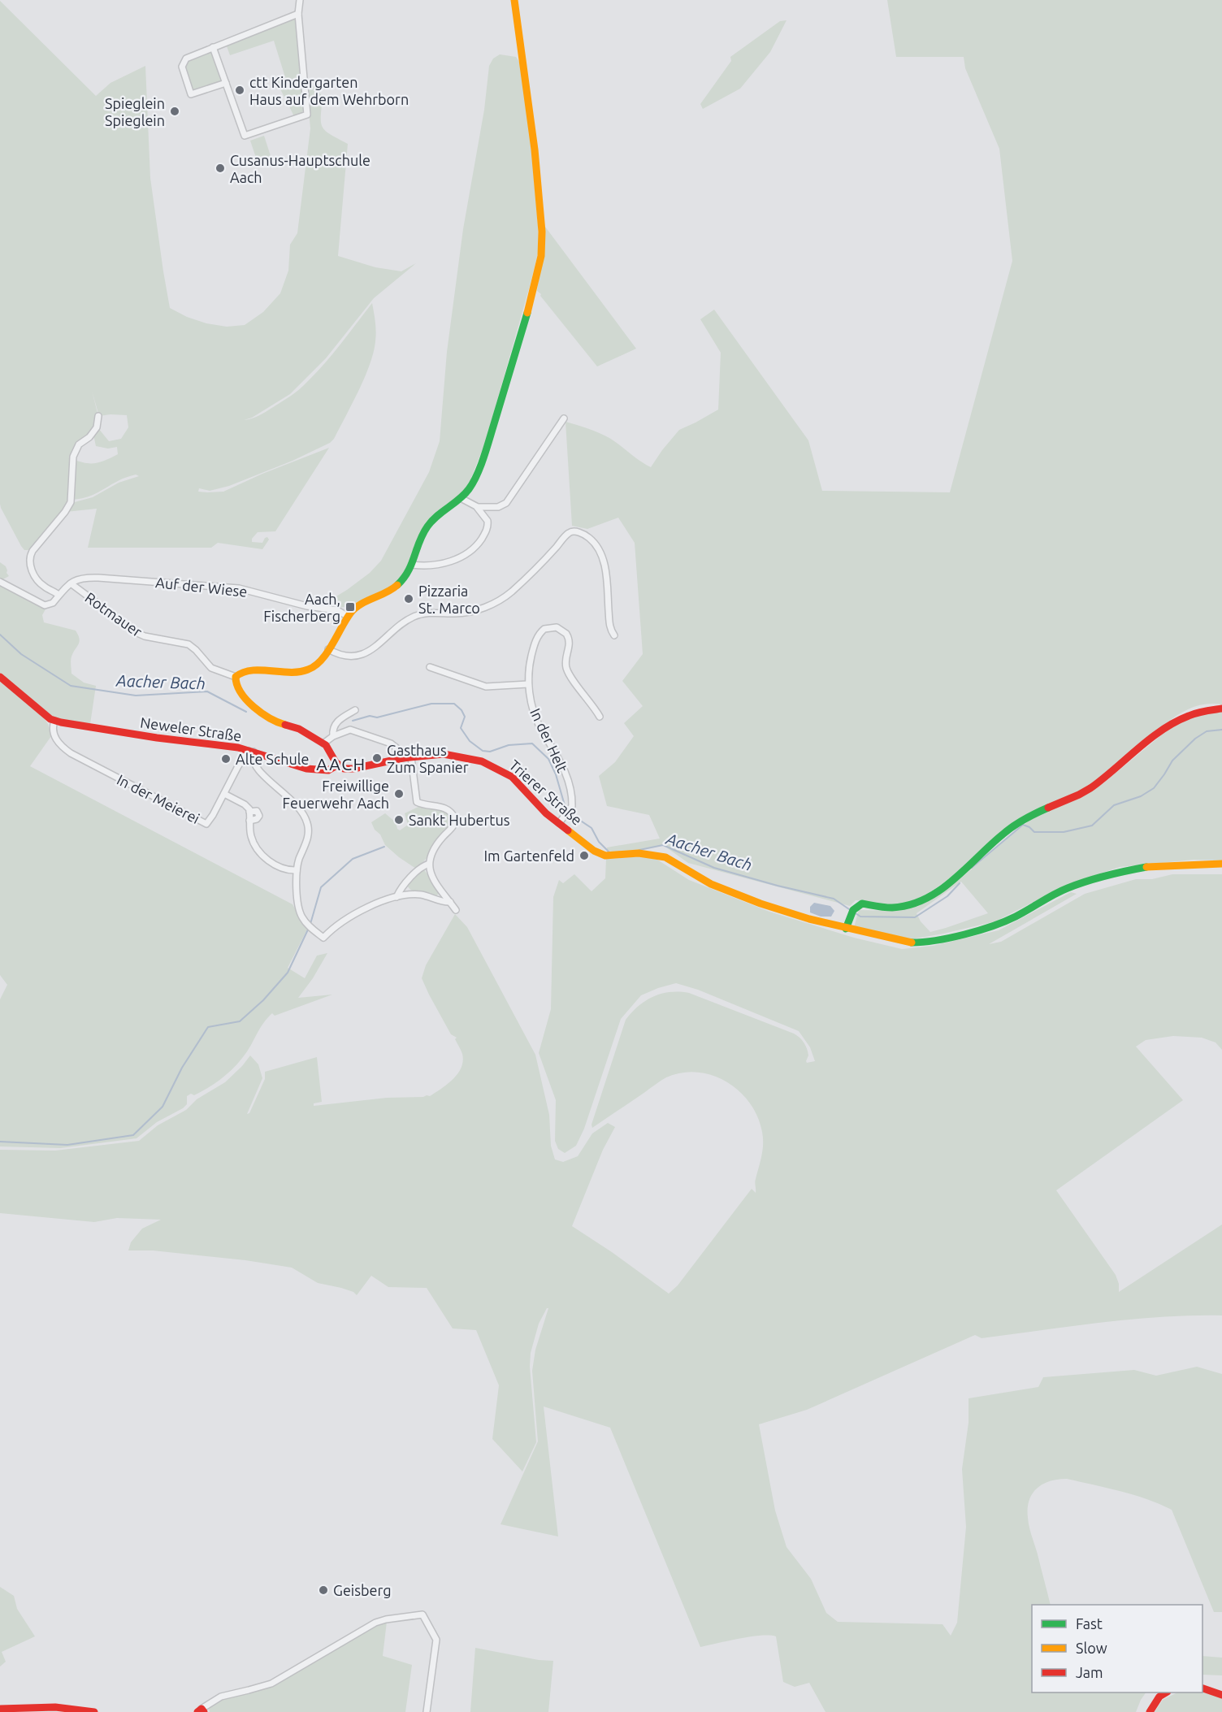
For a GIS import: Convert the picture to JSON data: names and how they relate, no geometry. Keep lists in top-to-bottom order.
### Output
{
  "streets": {
    "main road": ["Neweler Straße", "Trierer Straße"],
    "street": [
      "Auf der Wiese",
      "Rotmauer",
      "In der Helt",
      "In der Meierei"
    ]
  },
  "crossings": [
    ["Auf der Wiese", "Rotmauer"],
    ["Neweler Straße", "Trierer Straße"],
    ["Neweler Straße", "In der Meierei"],
    ["In der Helt", "Trierer Straße"]
  ],
  "districts": ["AACH"],
  "water": ["Aacher Bach"],
  "places": {
    "other": [
      "ctt Kindergarten Haus auf dem Wehrborn",
      "Spieglein Spieglein",
      "Cusanus-Hauptschule Aach",
      "Pizzaria St. Marco",
      "Gasthaus Zum Spanier",
      "Alte Schule",
      "Freiwillige Feuerwehr Aach",
      "Sankt Hubertus",
      "Im Gartenfeld",
      "Geisberg"
    ],
    "transit": ["Aach, Fischerberg"]
  },
  "legend": ["Fast", "Slow", "Jam"]
}
